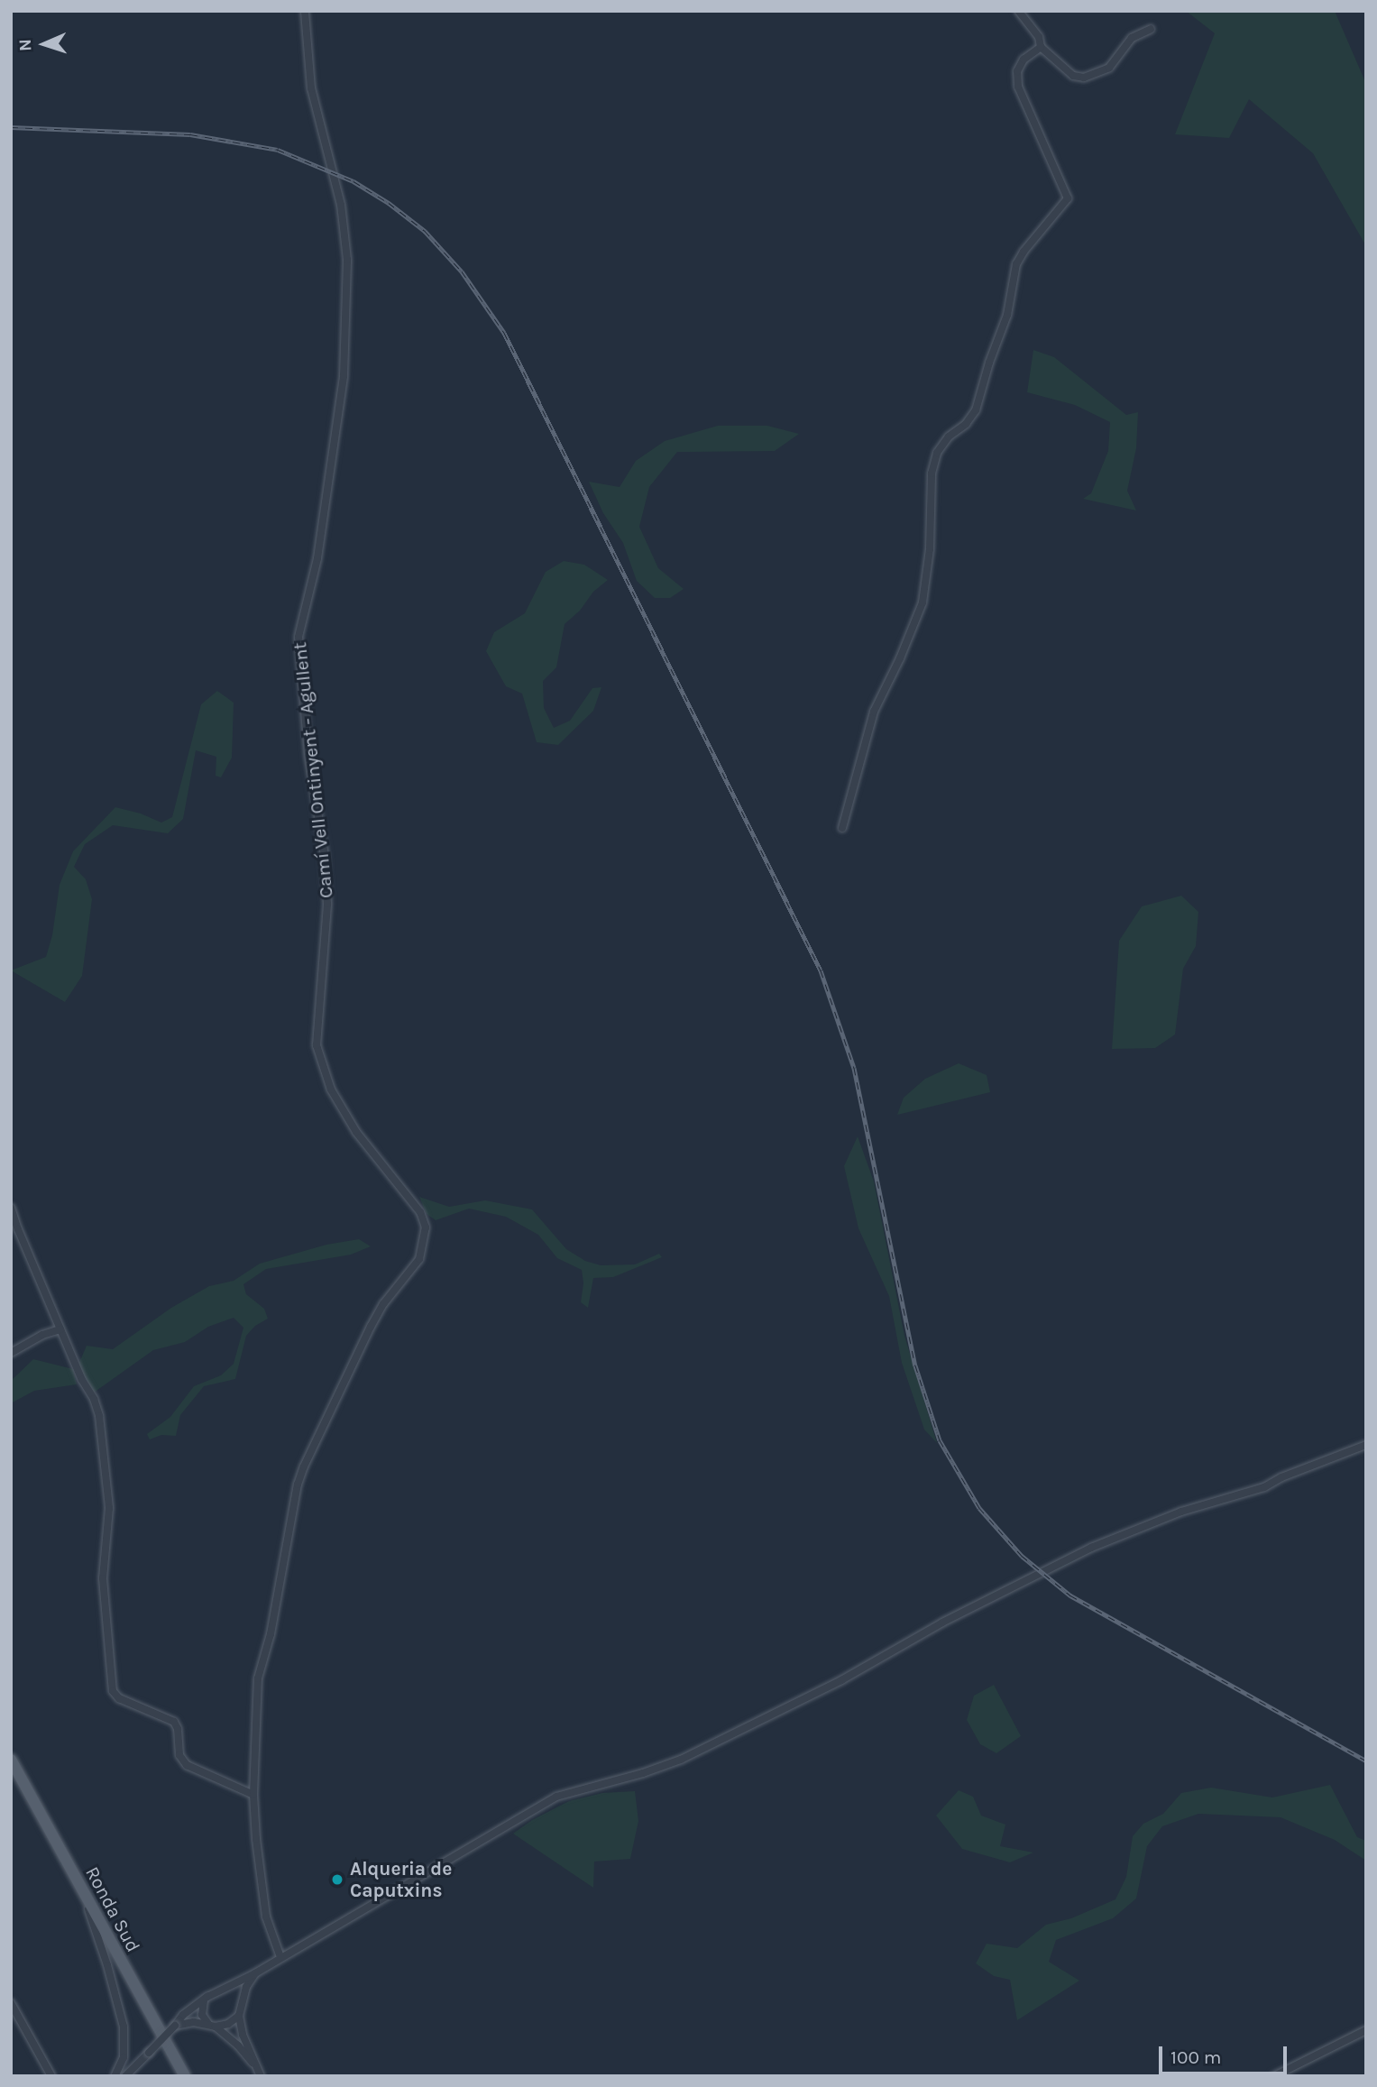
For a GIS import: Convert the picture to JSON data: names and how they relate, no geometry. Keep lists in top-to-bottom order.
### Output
{
  "streets": {
    "main road": ["Ronda Sud"],
    "street": ["Camí Vell Ontinyent - Agullent"]
  },
  "places": ["Alqueria de Caputxins"],
  "scale_bar": "100 m",
  "north": "left"
}
